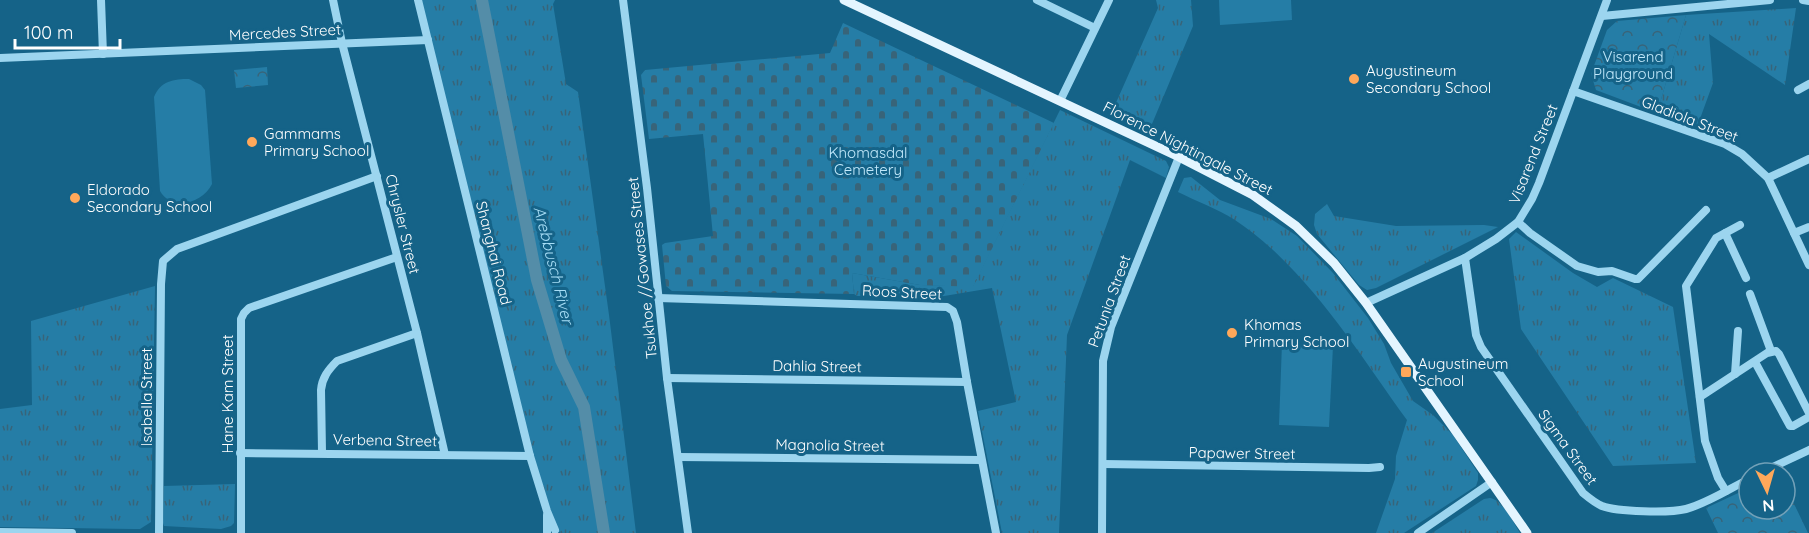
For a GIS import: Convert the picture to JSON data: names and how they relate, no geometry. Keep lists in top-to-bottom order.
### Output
{
  "streets": {
    "main road": ["Florence Nightingale Street"],
    "street": [
      "Mercedes Street",
      "Gladiola Street",
      "Visarend Street",
      "Chrysler Street",
      "Shanghai Road",
      "Tsukhoe //Gowases Street",
      "Roos Street",
      "Petunia Street",
      "Dahlia Street",
      "Hane Kam Street",
      "Isabella Street",
      "Verbena Street",
      "Magnolia Street",
      "Sigma Street",
      "Papawer Street"
    ]
  },
  "crossings": [
    ["Mercedes Street", "Chrysler Street"],
    ["Mercedes Street", "Shanghai Road"],
    ["Gladiola Street", "Visarend Street"],
    ["Florence Nightingale Street", "Visarend Street"],
    ["Florence Nightingale Street", "Petunia Street"],
    ["Visarend Street", "Sigma Street"],
    ["Chrysler Street", "Hane Kam Street"],
    ["Chrysler Street", "Isabella Street"],
    ["Chrysler Street", "Verbena Street"],
    ["Shanghai Road", "Verbena Street"],
    ["Tsukhoe //Gowases Street", "Roos Street"],
    ["Tsukhoe //Gowases Street", "Dahlia Street"],
    ["Tsukhoe //Gowases Street", "Magnolia Street"],
    ["Roos Street", "Dahlia Street"],
    ["Roos Street", "Magnolia Street"],
    ["Petunia Street", "Papawer Street"],
    ["Hane Kam Street", "Verbena Street"]
  ],
  "water": ["Arebbusch River"],
  "parks": ["Visarend Playground", "Khomasdal Cemetery"],
  "places": {
    "other": [
      "Augustineum Secondary School",
      "Gammams Primary School",
      "Eldorado Secondary School",
      "Khomas Primary School"
    ],
    "transit": ["Augustineum School"]
  },
  "scale_bar": "100 m",
  "north": "bottom"
}
